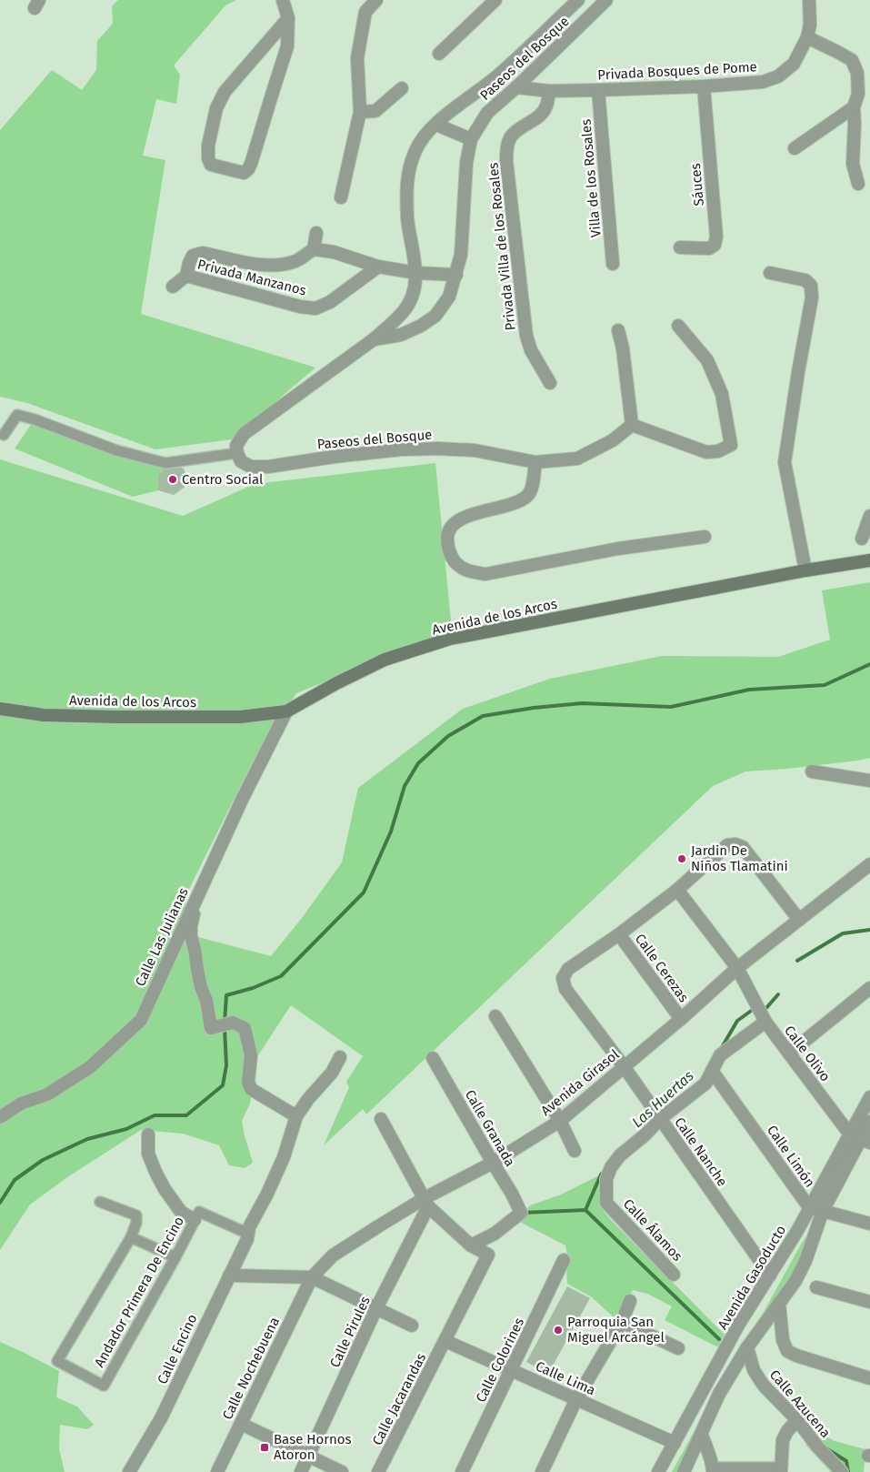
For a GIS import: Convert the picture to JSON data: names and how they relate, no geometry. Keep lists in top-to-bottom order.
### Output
{
  "streets": {
    "main road": ["Avenida de los Arcos"],
    "street": [
      "Paseos del Bosque",
      "Privada Bosques de Pome",
      "Villa de los Rosales",
      "Sáuces",
      "Privada Villa de los Rosales",
      "Privada Manzanos",
      "Calle Las Julianas",
      "Calle Cerezas",
      "Calle Olivo",
      "Avenida Girasol",
      "Calle Granada",
      "Calle Nanche",
      "Calle Limón",
      "Calle Álamos",
      "Avenida Gasoducto",
      "Andador Primera De Encino",
      "Calle Pirules",
      "Calle Encino",
      "Calle Colorines",
      "Calle Nochebuena",
      "Calle Lima",
      "Calle Jacarandas",
      "Calle Azucena"
    ]
  },
  "crossings": [
    ["Paseos del Bosque", "Privada Bosques de Pome"],
    ["Privada Bosques de Pome", "Villa de los Rosales"],
    ["Privada Bosques de Pome", "Sáuces"],
    ["Privada Bosques de Pome", "Privada Villa de los Rosales"],
    ["Avenida de los Arcos", "Calle Las Julianas"],
    ["Calle Cerezas", "Avenida Girasol"],
    ["Calle Cerezas", "Calle Nanche"],
    ["Calle Olivo", "Avenida Girasol"],
    ["Calle Olivo", "Avenida Gasoducto"],
    ["Avenida Girasol", "Calle Granada"],
    ["Avenida Girasol", "Calle Nanche"],
    ["Avenida Girasol", "Calle Pirules"],
    ["Avenida Girasol", "Calle Nochebuena"],
    ["Calle Granada", "Calle Jacarandas"],
    ["Calle Nanche", "Calle Álamos"],
    ["Calle Nanche", "Avenida Gasoducto"],
    ["Calle Limón", "Avenida Gasoducto"],
    ["Avenida Gasoducto", "Calle Lima"],
    ["Avenida Gasoducto", "Calle Azucena"],
    ["Calle Colorines", "Calle Lima"],
    ["Calle Lima", "Calle Jacarandas"]
  ],
  "water": ["Las Huertas"],
  "places": {
    "other": ["Centro Social", "Jardin De Niños Tlamatini", "Parroquia San Miguel Arcángel"],
    "transit": ["Base Hornos Atoron"]
  }
}
